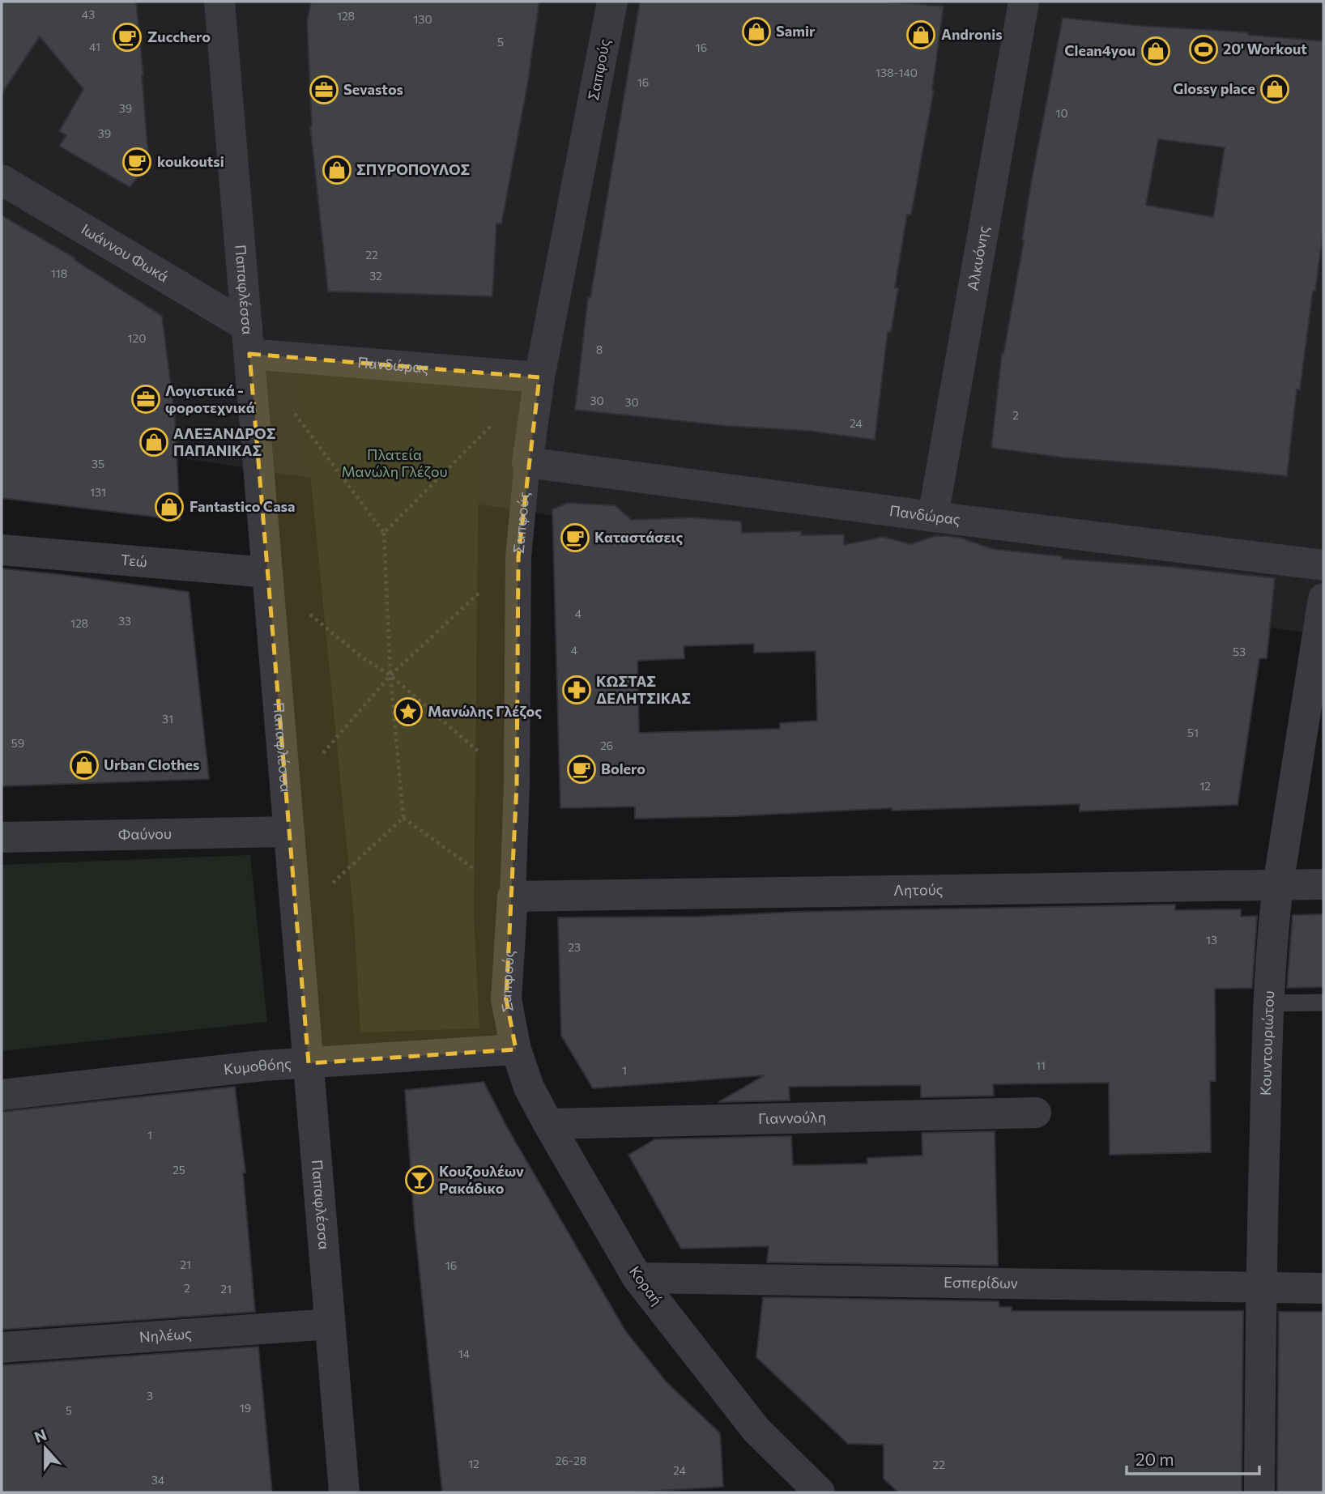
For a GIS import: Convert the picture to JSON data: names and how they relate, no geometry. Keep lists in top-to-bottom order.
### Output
{
  "streets": {
    "street": [
      "Σαπφούς",
      "Ιωάννου Φωκά",
      "Αλκυόνης",
      "Παπαφλέσσα",
      "Πανδώρας",
      "Τεώ",
      "Φαύνου",
      "Λητούς",
      "Κουντουριώτου",
      "Κυμοθόης",
      "Γιαννούλη",
      "Εσπερίδων",
      "Κοραή",
      "Νηλέως"
    ]
  },
  "crossings": [
    ["Σαπφούς", "Πανδώρας"],
    ["Σαπφούς", "Λητούς"],
    ["Σαπφούς", "Κυμοθόης"],
    ["Σαπφούς", "Κοραή"],
    ["Ιωάννου Φωκά", "Παπαφλέσσα"],
    ["Ιωάννου Φωκά", "Πανδώρας"],
    ["Αλκυόνης", "Πανδώρας"],
    ["Παπαφλέσσα", "Πανδώρας"],
    ["Παπαφλέσσα", "Τεώ"],
    ["Παπαφλέσσα", "Φαύνου"],
    ["Παπαφλέσσα", "Κυμοθόης"],
    ["Παπαφλέσσα", "Νηλέως"],
    ["Λητούς", "Κουντουριώτου"],
    ["Κουντουριώτου", "Εσπερίδων"],
    ["Κυμοθόης", "Κοραή"],
    ["Γιαννούλη", "Κοραή"],
    ["Εσπερίδων", "Κοραή"]
  ],
  "parks": ["Πλατεία Μανώλη Γλέζου"],
  "places": {
    "shop": [
      "Samir",
      "Andronis",
      "Clean4you",
      "Glossy place",
      "ΣΠΥΡΟΠΟΥΛΟΣ",
      "ΑΛΕΞΑΝΔΡΟΣ ΠΑΠΑΝΙΚΑΣ",
      "Fantastico Casa",
      "Urban Clothes"
    ],
    "cafe": [
      "Zucchero",
      "koukoutsi",
      "Καταστάσεις",
      "Bolero"
    ],
    "sports": ["20' Workout"],
    "office": ["Sevastos", "Λογιστικά - φοροτεχνικά"],
    "pharmacy": ["ΚΩΣΤΑΣ ΔΕΛΗΤΣΙΚΑΣ"],
    "place": ["Μανώλης Γλέζος"],
    "bar": ["Κουζουλέων Ρακάδικο"]
  },
  "house_numbers": [
    "43",
    "128",
    "130",
    "5",
    "41",
    "16",
    "138-140",
    "16",
    "39",
    "10",
    "39",
    "22",
    "118",
    "32",
    "120",
    "8",
    "30",
    "30",
    "2",
    "24",
    "35",
    "131",
    "4",
    "33",
    "128",
    "4",
    "53",
    "31",
    "51",
    "59",
    "26",
    "12",
    "13",
    "23",
    "11",
    "1",
    "1",
    "25",
    "21",
    "16",
    "2",
    "21",
    "14",
    "3",
    "19",
    "5",
    "26-28",
    "12",
    "22",
    "24",
    "34"
  ],
  "scale_bar": "20 m",
  "north": "top"
}
